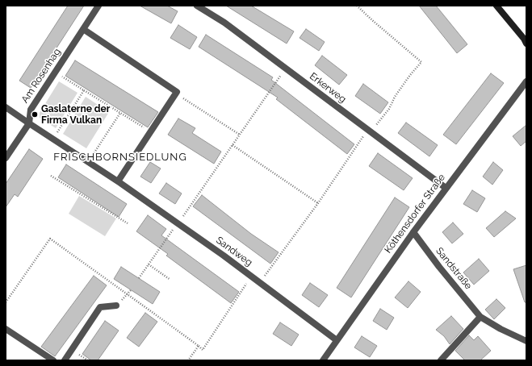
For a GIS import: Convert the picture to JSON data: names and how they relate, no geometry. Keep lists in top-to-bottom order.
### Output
{
  "streets": {
    "street": [
      "Am Rosenhag",
      "Erkerweg",
      "Köthensdorfer Straße",
      "Sandweg",
      "Sandstraße"
    ]
  },
  "crossings": [
    ["Am Rosenhag", "Sandweg"],
    ["Erkerweg", "Köthensdorfer Straße"],
    ["Köthensdorfer Straße", "Sandweg"],
    ["Köthensdorfer Straße", "Sandstraße"]
  ],
  "districts": ["FRISCHBORNSIEDLUNG"],
  "places": ["Gaslaterne der Firma Vulkan"]
}
